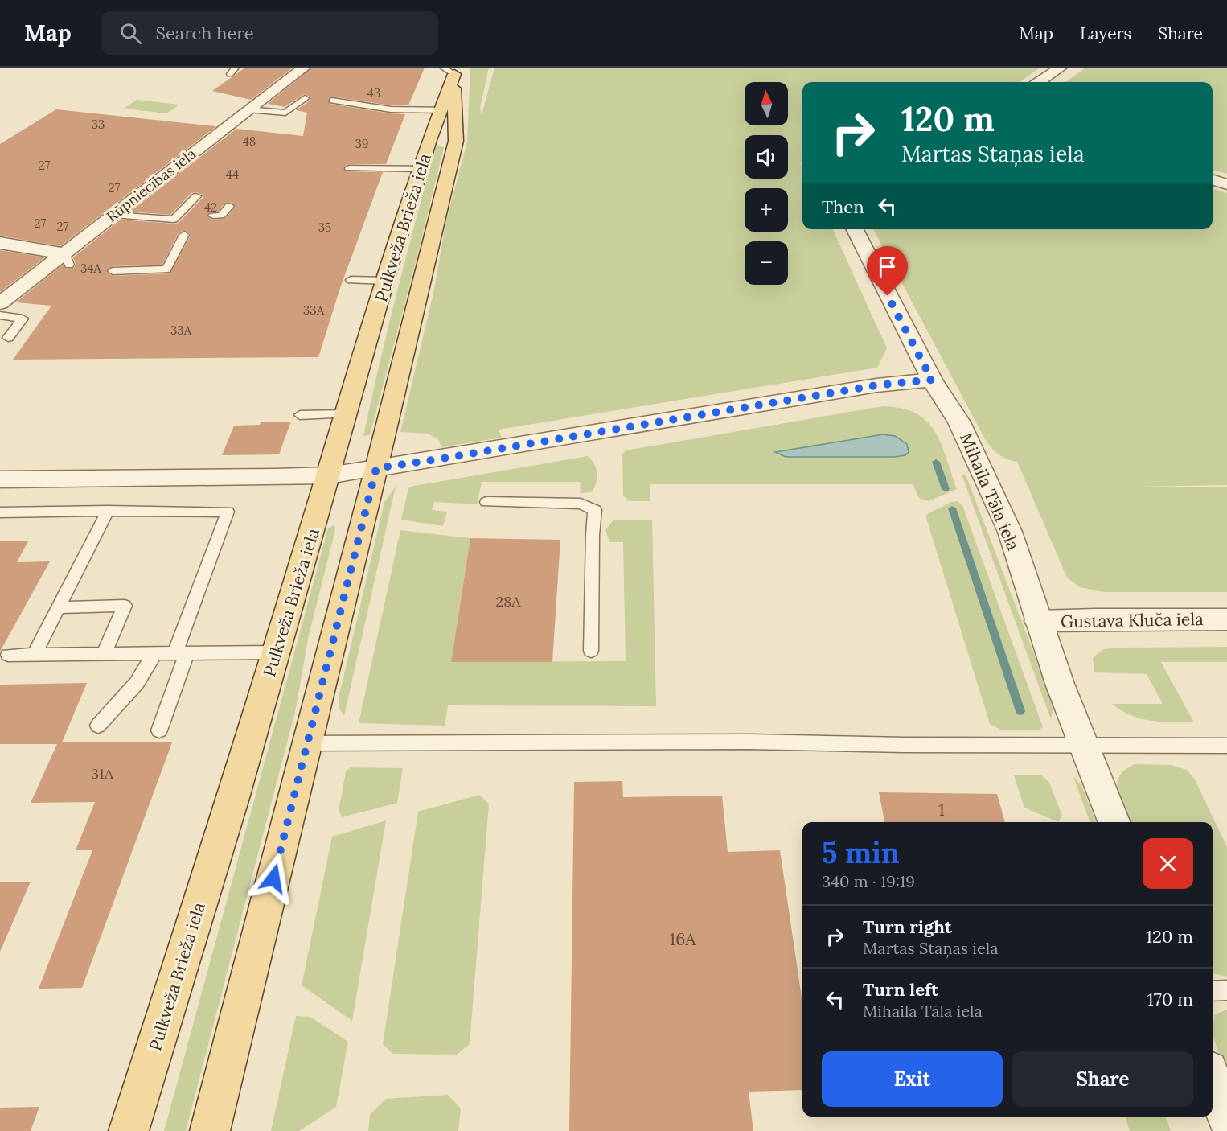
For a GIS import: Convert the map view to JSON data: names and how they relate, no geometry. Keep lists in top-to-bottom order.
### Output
{
  "streets": {
    "main road": ["Pulkveža Brieža iela"],
    "street": ["Rūpniecības iela", "Mihaila Tāla iela", "Gustava Kluča iela"]
  },
  "crossings": [
    ["Mihaila Tāla iela", "Gustava Kluča iela"]
  ],
  "house_numbers": [
    "43",
    "33",
    "48",
    "39",
    "27",
    "44",
    "27",
    "42",
    "27",
    "27",
    "35",
    "34A",
    "33A",
    "33A",
    "28A",
    "31A",
    "1",
    "16A"
  ],
  "north": "top",
  "page": {
    "header": "Map",
    "search": "Search here",
    "nav": ["Map", "Layers", "Share"],
    "map_buttons": ["+", "−"],
    "turn": ["120 m", "Martas Staņas iela"],
    "then": "Then",
    "heading": ["5 min", "340 m · 19:19"],
    "list": [
      {
        "name": "Turn right",
        "note": "Martas Staņas iela",
        "value": "120 m"
      },
      {
        "name": "Turn left",
        "note": "Mihaila Tāla iela",
        "value": "170 m"
      }
    ],
    "buttons": ["Exit", "Share"]
  }
}
